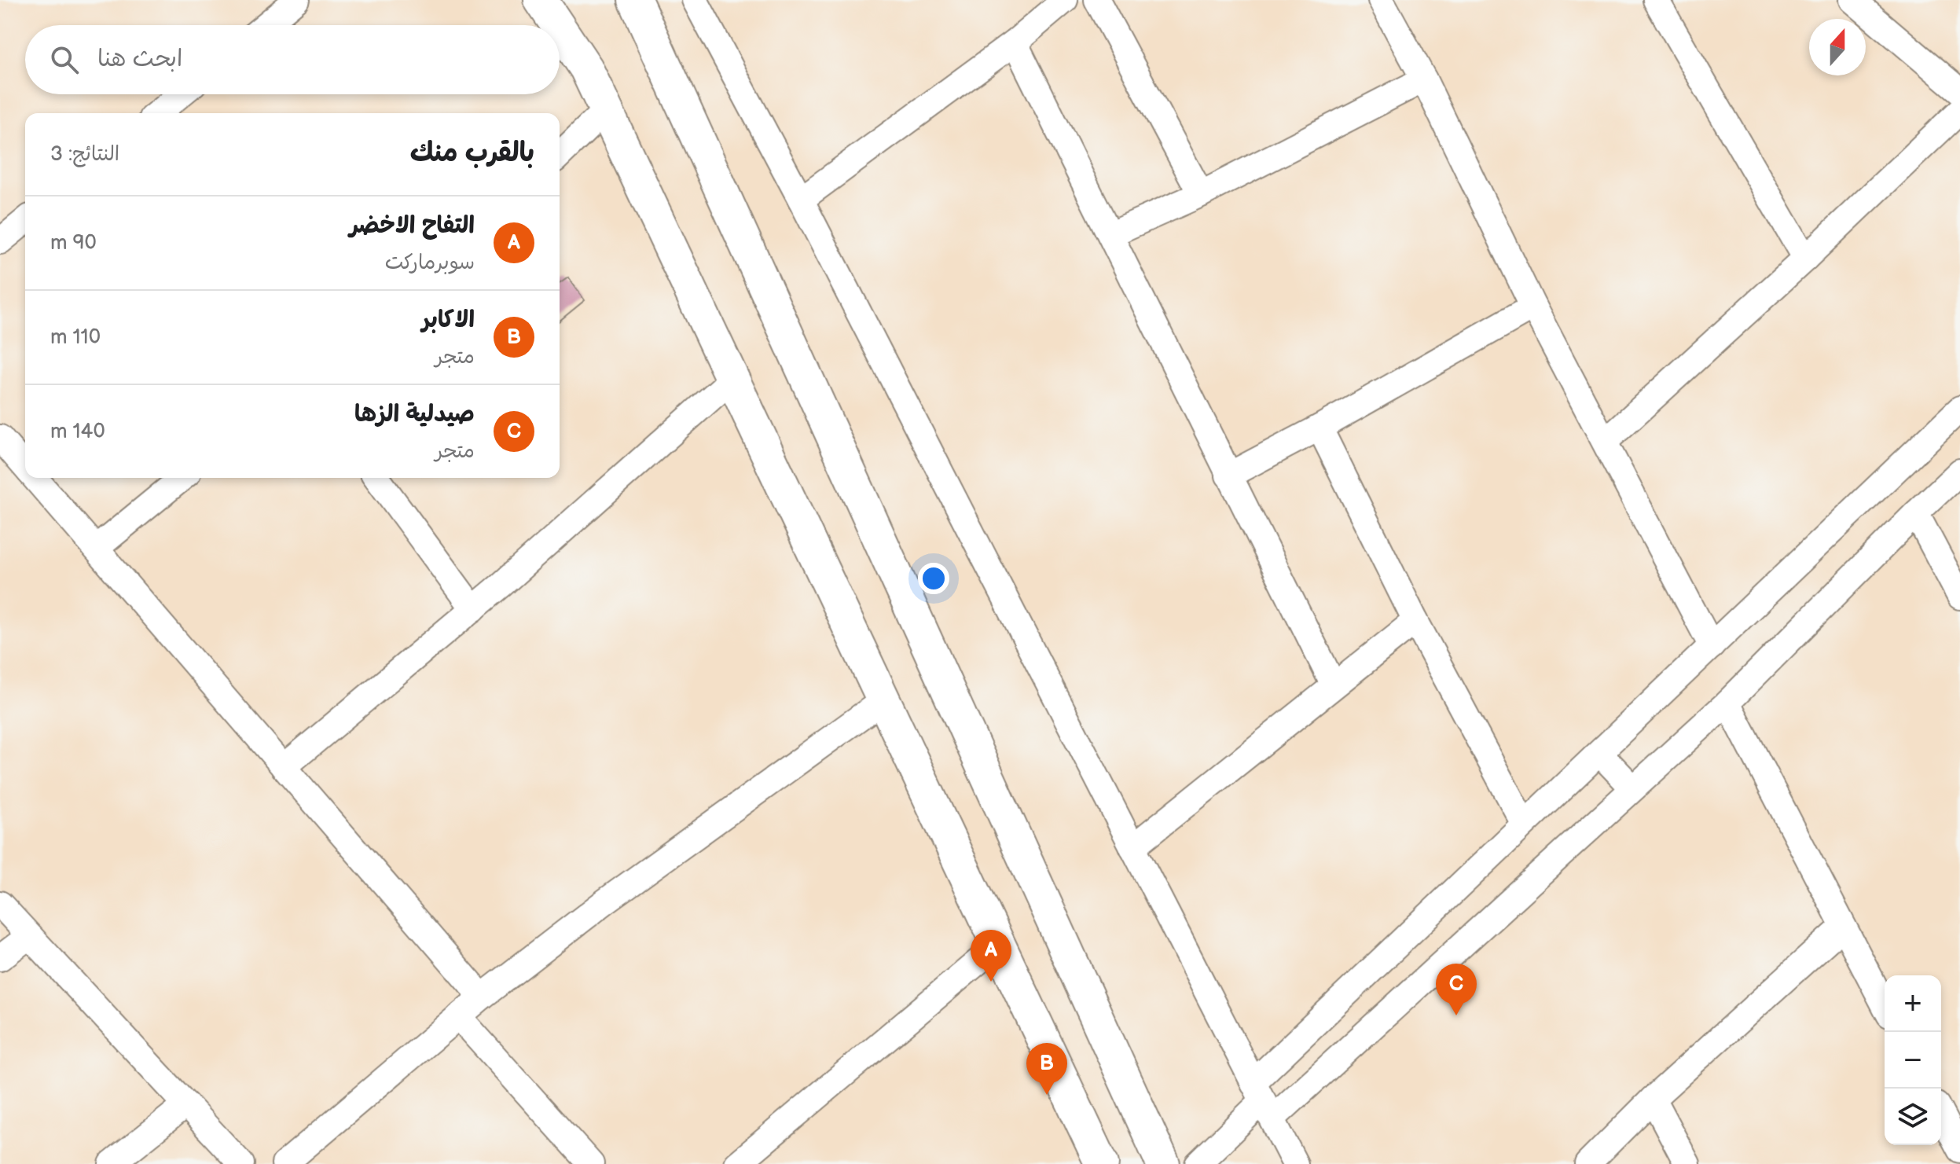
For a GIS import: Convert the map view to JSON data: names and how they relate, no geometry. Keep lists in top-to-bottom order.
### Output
{
  "north": "top",
  "page": {
    "search": "ابحث هنا",
    "heading": ["بالقرب منك", "النتائج: 3"],
    "list": [
      {
        "mark": "A",
        "name": "التفاح الاخضر",
        "note": "سوبرماركت",
        "value": "90 m"
      },
      {
        "mark": "B",
        "name": "الاكابر",
        "note": "متجر",
        "value": "110 m"
      },
      {
        "mark": "C",
        "name": "صيدلية الزها",
        "note": "متجر",
        "value": "140 m"
      }
    ],
    "pins": ["A", "C", "B"],
    "map_buttons": ["+", "−"]
  }
}
